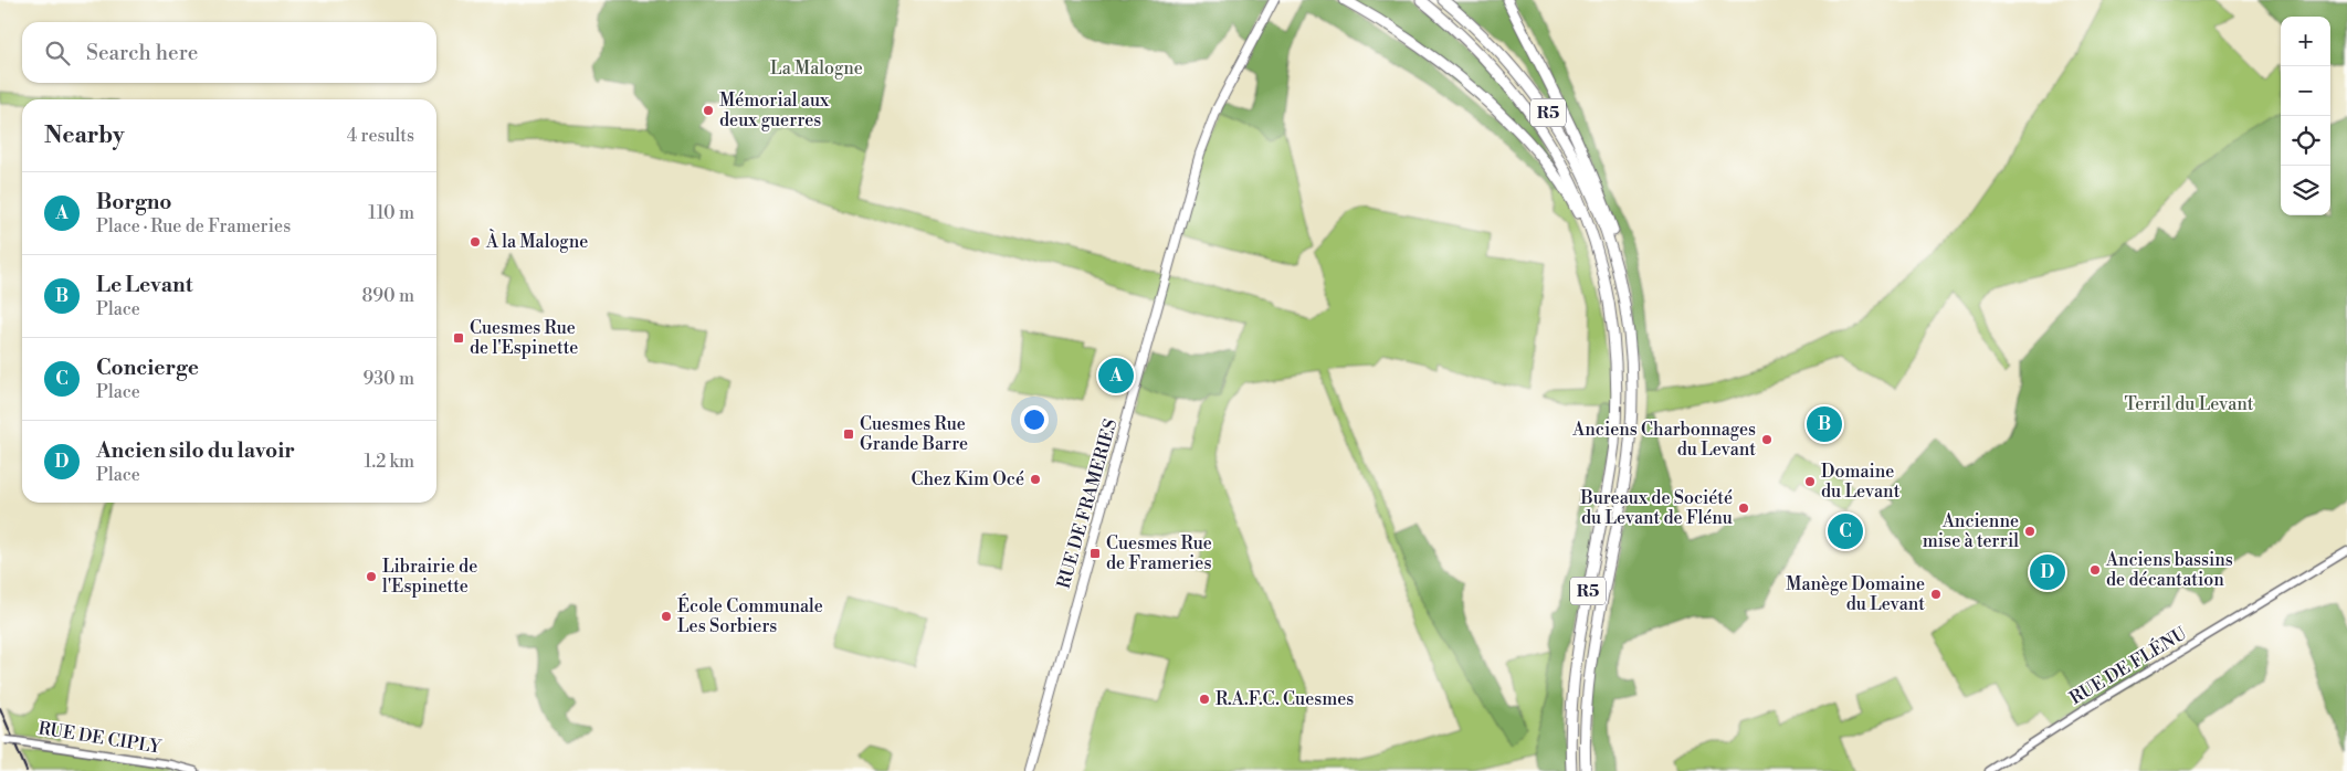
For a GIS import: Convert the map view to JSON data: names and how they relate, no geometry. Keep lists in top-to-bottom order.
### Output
{
  "streets": {
    "highway": ["R5"],
    "main road": ["RUE DE FRAMERIES"],
    "street": ["RUE DE FLÉNU", "RUE DE CIPLY"]
  },
  "parks": ["La Malogne", "Terril du Levant"],
  "places": {
    "other": [
      "Mémorial aux deux guerres",
      "À la Malogne",
      "Anciens Charbonnages du Levant",
      "Chez Kim Océ",
      "Domaine du Levant",
      "Bureaux de Société du Levant de Flénu",
      "Ancienne mise à terril",
      "Anciens bassins de décantation",
      "Librairie de l'Espinette",
      "Manège Domaine du Levant",
      "École Communale Les Sorbiers",
      "R.A.F.C. Cuesmes"
    ],
    "transit": ["Cuesmes Rue de l'Espinette", "Cuesmes Rue Grande Barre", "Cuesmes Rue de Frameries"]
  },
  "page": {
    "map_buttons": ["+", "−"],
    "search": "Search here",
    "heading": ["Nearby", "4 results"],
    "list": [
      {
        "mark": "A",
        "name": "Borgno",
        "note": "Place · Rue de Frameries",
        "value": "110 m"
      },
      {
        "mark": "B",
        "name": "Le Levant",
        "note": "Place",
        "value": "890 m"
      },
      {
        "mark": "C",
        "name": "Concierge",
        "note": "Place",
        "value": "930 m"
      },
      {
        "mark": "D",
        "name": "Ancien silo du lavoir",
        "note": "Place",
        "value": "1.2 km"
      }
    ],
    "pins": [
      "A",
      "B",
      "C",
      "D"
    ]
  }
}
